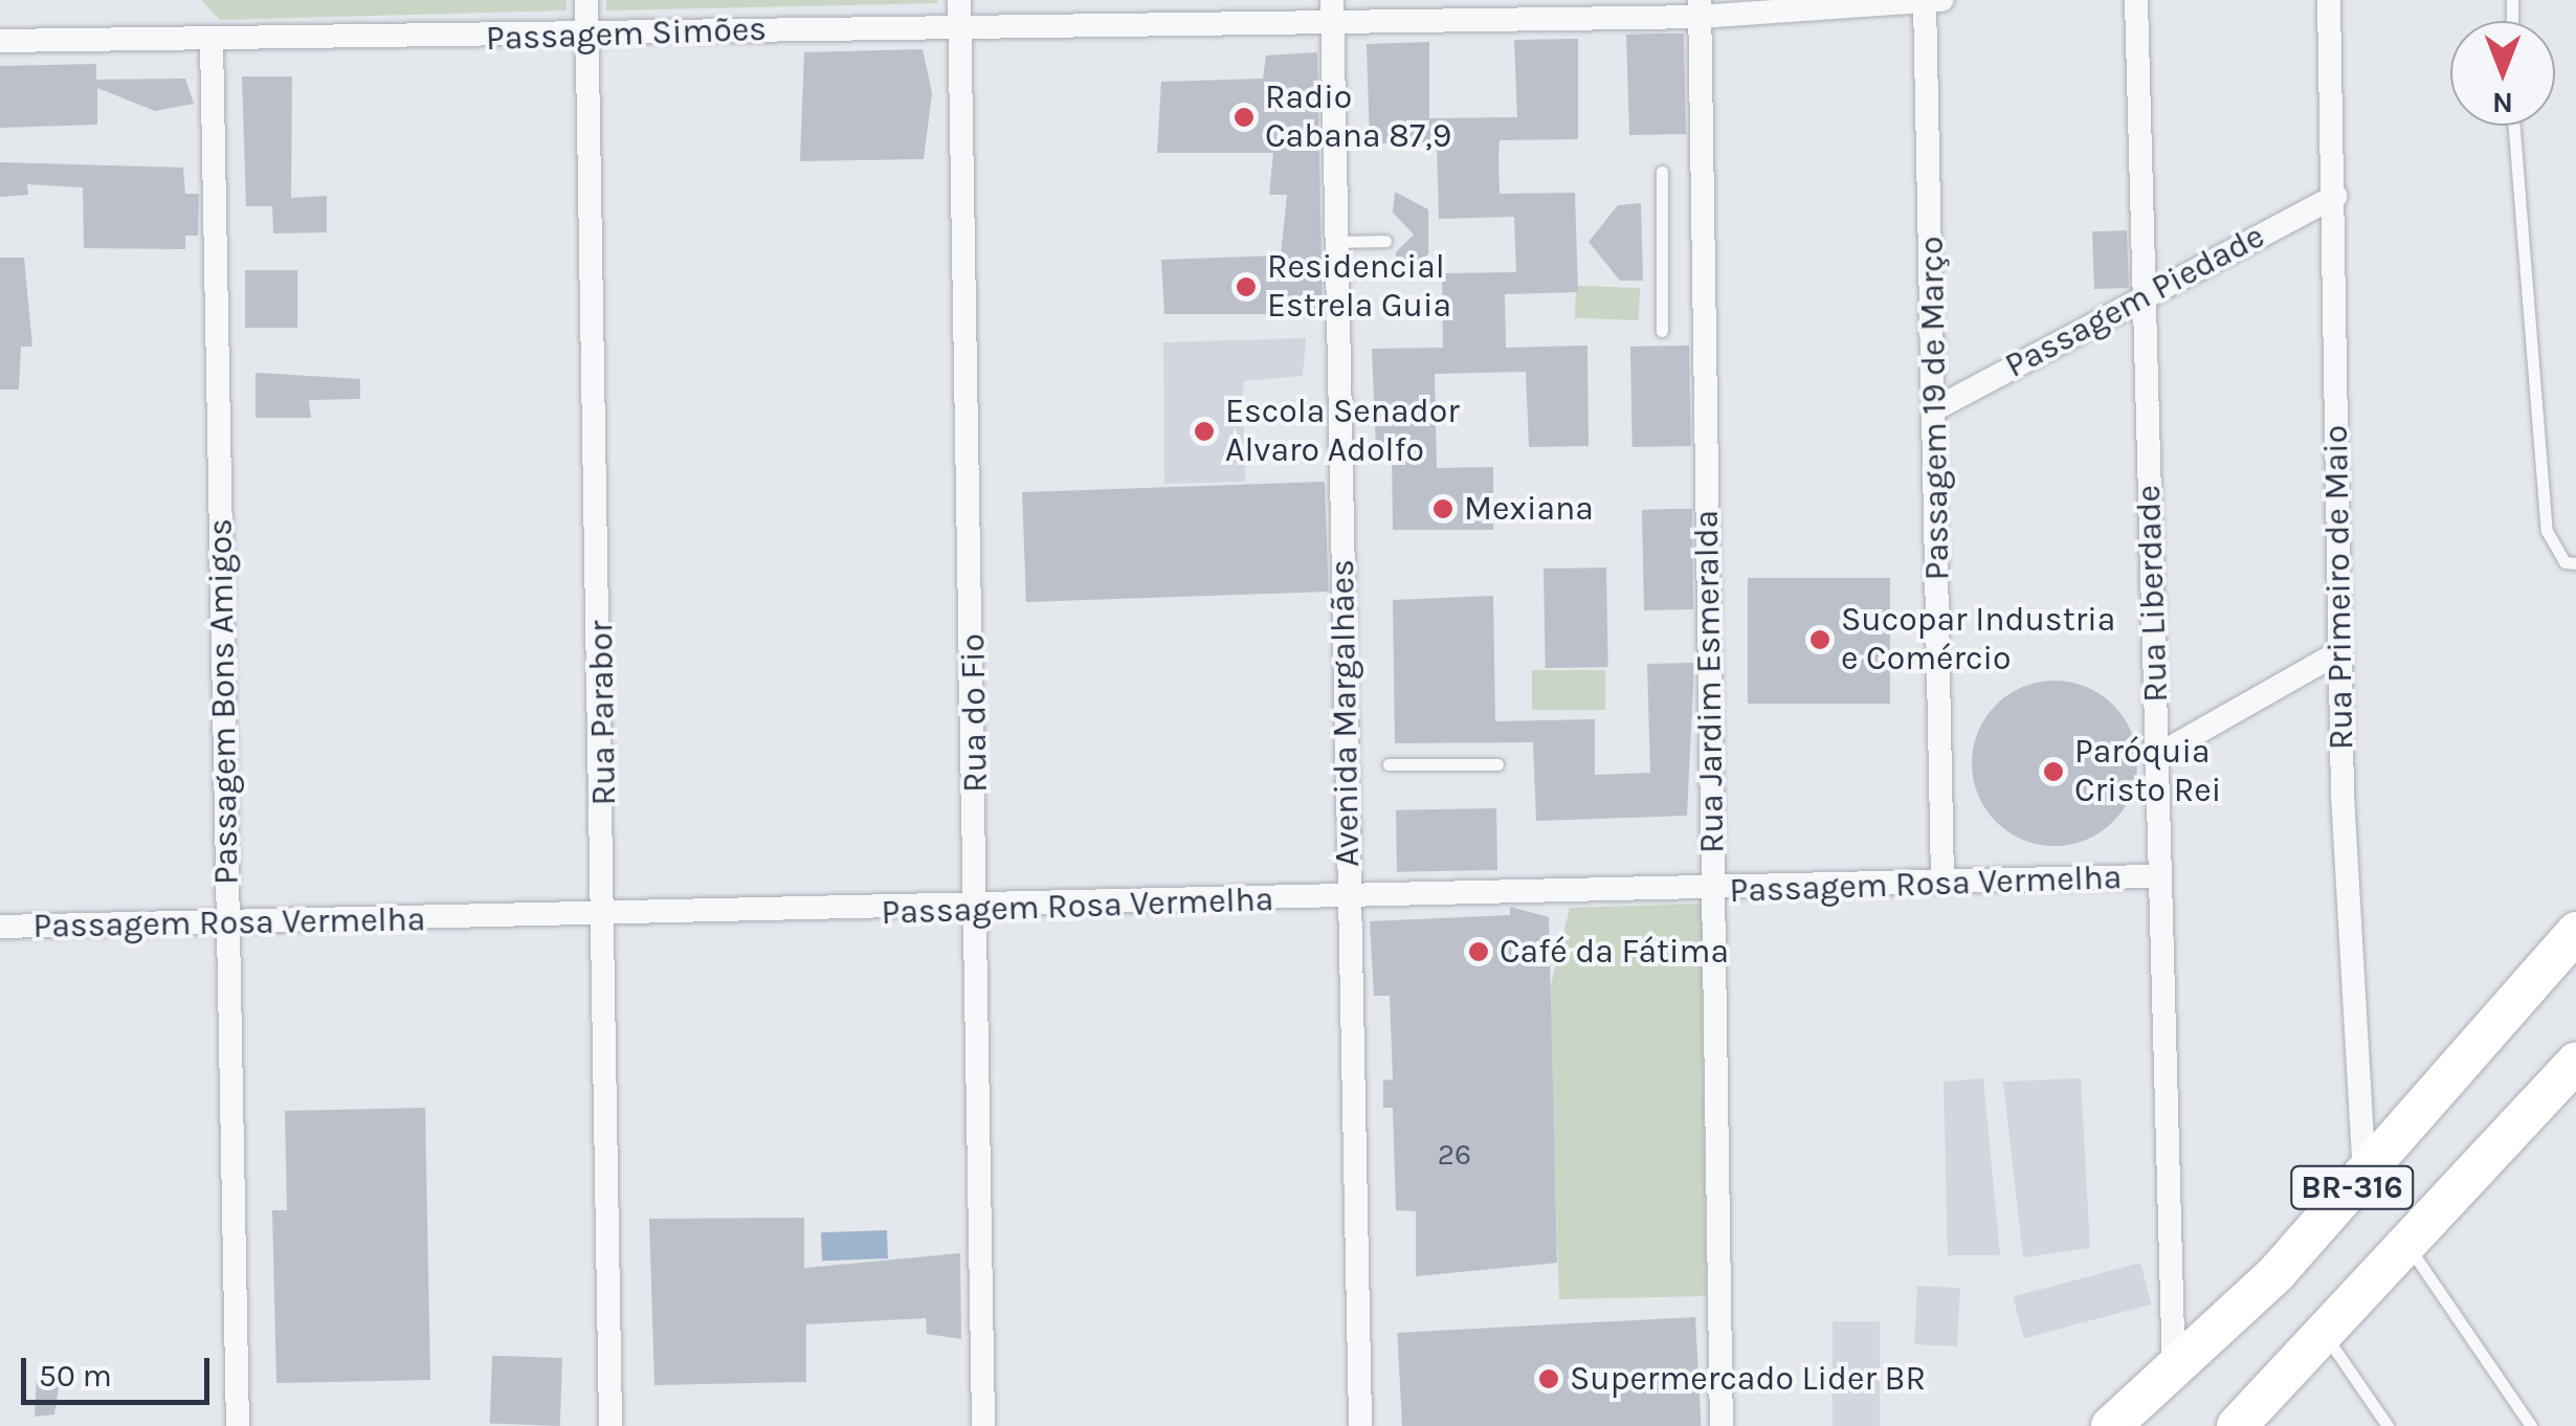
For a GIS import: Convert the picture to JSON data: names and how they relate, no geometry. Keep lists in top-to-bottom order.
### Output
{
  "streets": {
    "highway": ["BR-316"],
    "street": [
      "Passagem Simões",
      "Passagem Piedade",
      "Passagem 19 de Março",
      "Rua Primeiro de Maio",
      "Rua Liberdade",
      "Rua Jardim Esmeralda",
      "Passagem Bons Amigos",
      "Rua Parabor",
      "Rua do Fio",
      "Avenida Margalhães",
      "Passagem Rosa Vermelha"
    ]
  },
  "crossings": [
    ["Passagem Simões", "Passagem 19 de Março"],
    ["Passagem Simões", "Rua Jardim Esmeralda"],
    ["Passagem Simões", "Passagem Bons Amigos"],
    ["Passagem Simões", "Rua Parabor"],
    ["Passagem Simões", "Rua do Fio"],
    ["Passagem Simões", "Avenida Margalhães"],
    ["Passagem Piedade", "Passagem 19 de Março"],
    ["Passagem Piedade", "Rua Primeiro de Maio"],
    ["Passagem Piedade", "Rua Liberdade"],
    ["Passagem 19 de Março", "Passagem Rosa Vermelha"],
    ["Rua Primeiro de Maio", "BR-316"],
    ["Rua Liberdade", "Passagem Rosa Vermelha"],
    ["Rua Liberdade", "BR-316"],
    ["Rua Jardim Esmeralda", "Passagem Rosa Vermelha"],
    ["Passagem Bons Amigos", "Passagem Rosa Vermelha"],
    ["Rua Parabor", "Passagem Rosa Vermelha"],
    ["Rua do Fio", "Passagem Rosa Vermelha"],
    ["Avenida Margalhães", "Passagem Rosa Vermelha"]
  ],
  "places": [
    "Radio Cabana 87,9",
    "Residencial Estrela Guia",
    "Escola Senador Alvaro Adolfo",
    "Mexiana",
    "Sucopar Industria e Comércio",
    "Paróquia Cristo Rei",
    "Café da Fátima",
    "Supermercado Lider BR"
  ],
  "house_numbers": ["26"],
  "scale_bar": "50 m",
  "north": "bottom"
}
